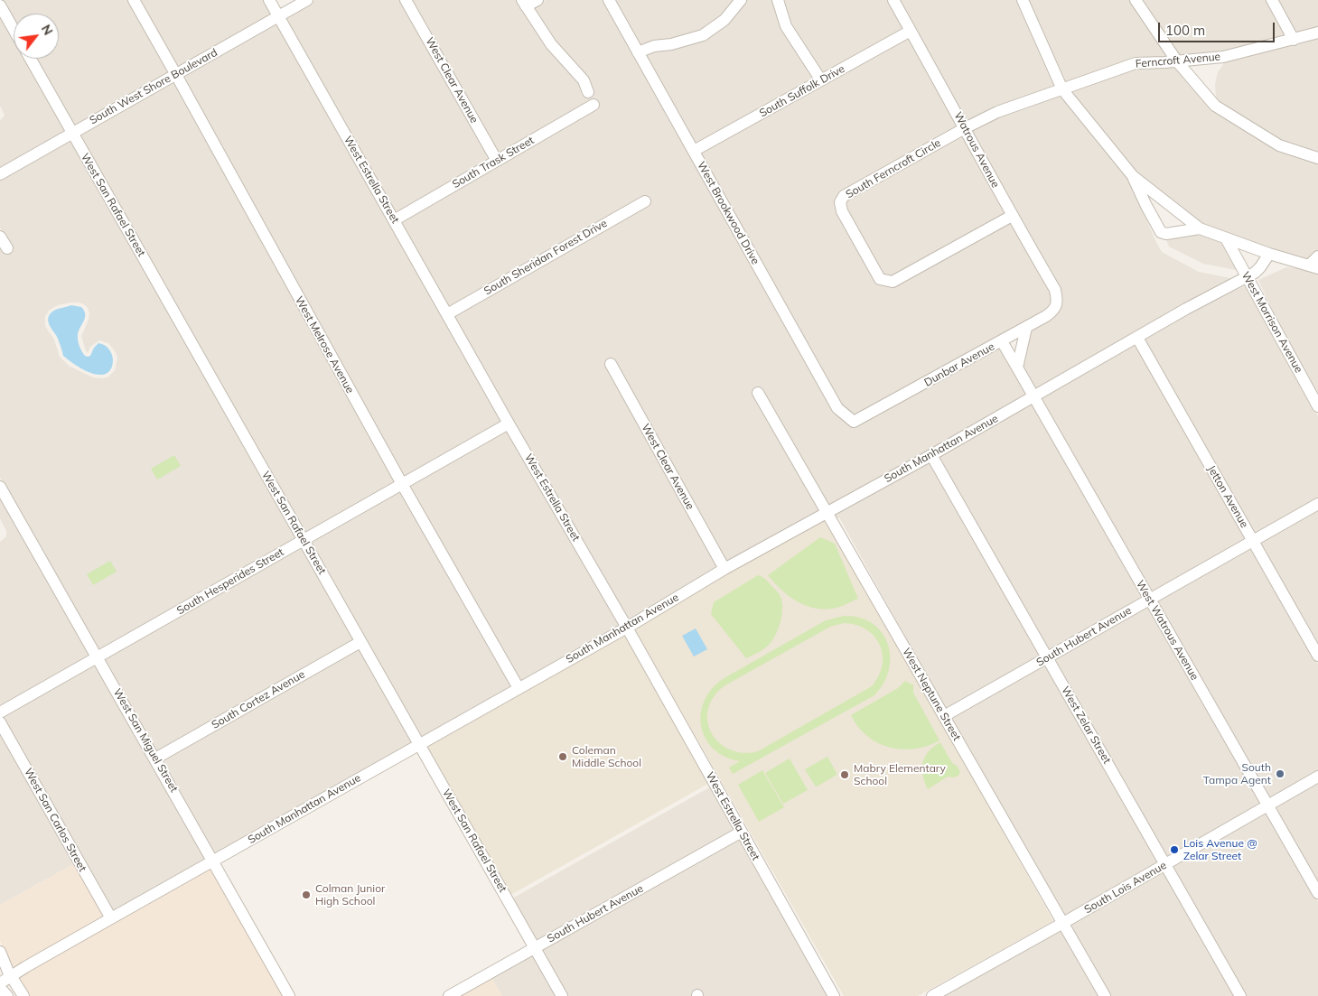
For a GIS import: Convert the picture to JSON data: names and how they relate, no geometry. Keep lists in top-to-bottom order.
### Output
{
  "streets": {
    "street": [
      "Ferncroft Avenue",
      "West Clear Avenue",
      "South West Shore Boulevard",
      "South Suffolk Drive",
      "Watrous Avenue",
      "South Trask Street",
      "South Ferncroft Circle",
      "West Estrella Street",
      "West San Rafael Street",
      "West Brookwood Drive",
      "South Sheridan Forest Drive",
      "West Morrison Avenue",
      "West Melrose Avenue",
      "Dunbar Avenue",
      "South Manhattan Avenue",
      "Jetton Avenue",
      "South Hesperides Street",
      "West Watrous Avenue",
      "South Hubert Avenue",
      "West Neptune Street",
      "South Cortez Avenue",
      "West Zelar Street",
      "West San Miguel Street",
      "West San Carlos Street",
      "South Lois Avenue"
    ]
  },
  "crossings": [
    ["Ferncroft Avenue", "Watrous Avenue"],
    ["Ferncroft Avenue", "South Ferncroft Circle"],
    ["West Clear Avenue", "South Trask Street"],
    ["West Clear Avenue", "South Manhattan Avenue"],
    ["South West Shore Boulevard", "West Estrella Street"],
    ["South West Shore Boulevard", "West San Rafael Street"],
    ["South West Shore Boulevard", "West Melrose Avenue"],
    ["South Suffolk Drive", "Watrous Avenue"],
    ["South Suffolk Drive", "West Brookwood Drive"],
    ["Watrous Avenue", "South Ferncroft Circle"],
    ["Watrous Avenue", "Dunbar Avenue"],
    ["South Trask Street", "West Estrella Street"],
    ["West Estrella Street", "South Sheridan Forest Drive"],
    ["West Estrella Street", "South Manhattan Avenue"],
    ["West Estrella Street", "South Hesperides Street"],
    ["West Estrella Street", "South Hubert Avenue"],
    ["West San Rafael Street", "South Manhattan Avenue"],
    ["West San Rafael Street", "South Hesperides Street"],
    ["West San Rafael Street", "South Hubert Avenue"],
    ["West San Rafael Street", "South Cortez Avenue"],
    ["West Brookwood Drive", "Dunbar Avenue"],
    ["West Morrison Avenue", "South Manhattan Avenue"],
    ["West Melrose Avenue", "South Manhattan Avenue"],
    ["West Melrose Avenue", "South Hesperides Street"],
    ["Dunbar Avenue", "West Watrous Avenue"],
    ["South Manhattan Avenue", "Jetton Avenue"],
    ["South Manhattan Avenue", "West Watrous Avenue"],
    ["South Manhattan Avenue", "West Neptune Street"],
    ["South Manhattan Avenue", "West Zelar Street"],
    ["South Manhattan Avenue", "West San Miguel Street"],
    ["South Manhattan Avenue", "West San Carlos Street"],
    ["Jetton Avenue", "South Hubert Avenue"],
    ["South Hesperides Street", "West San Miguel Street"],
    ["West Watrous Avenue", "South Hubert Avenue"],
    ["West Watrous Avenue", "South Lois Avenue"],
    ["South Hubert Avenue", "West Neptune Street"],
    ["South Hubert Avenue", "West Zelar Street"],
    ["West Neptune Street", "South Lois Avenue"],
    ["South Cortez Avenue", "West San Miguel Street"],
    ["West Zelar Street", "South Lois Avenue"]
  ],
  "places": [
    "Coleman Middle School",
    "South Tampa Agent",
    "Mabry Elementary School",
    "Lois Avenue @ Zelar Street",
    "Colman Junior High School"
  ],
  "scale_bar": "100 m",
  "north": "top right"
}
